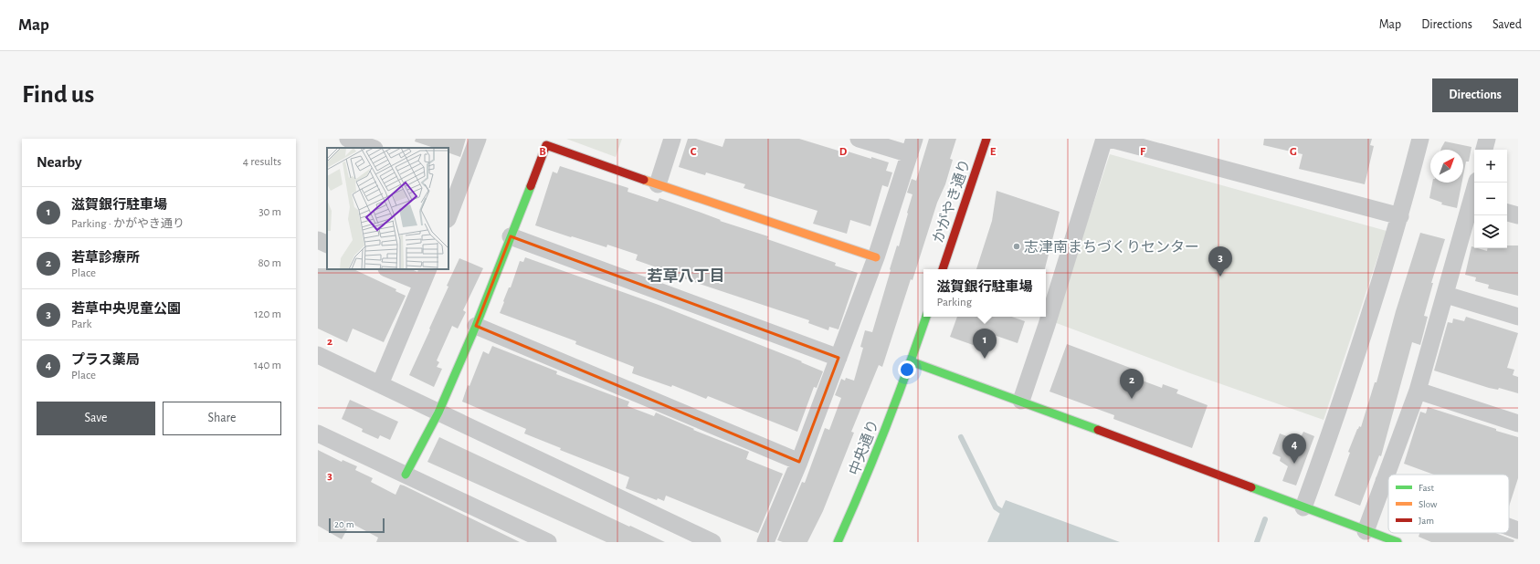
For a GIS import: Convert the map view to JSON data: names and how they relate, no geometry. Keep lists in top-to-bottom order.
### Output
{
  "streets": {
    "street": ["かがやき通り", "中央通り"]
  },
  "districts": ["若草八丁目"],
  "places": ["志津南まちづくりセンター"],
  "legend": ["Fast", "Slow", "Jam"],
  "scale_bar": "20 m",
  "north": "top right",
  "page": {
    "header": "Map",
    "nav": ["Map", "Directions", "Saved"],
    "buttons": [
      "Directions",
      ["Save", "Share"]
    ],
    "title": "Find us",
    "heading": ["Nearby", "4 results"],
    "map_buttons": ["+", "−"],
    "list": [
      {
        "mark": "1",
        "name": "滋賀銀行駐車場",
        "note": "Parking · かがやき通り",
        "value": "30 m"
      },
      {
        "mark": "2",
        "name": "若草診療所",
        "note": "Place",
        "value": "80 m"
      },
      {
        "mark": "3",
        "name": "若草中央児童公園",
        "note": "Park",
        "value": "120 m"
      },
      {
        "mark": "4",
        "name": "プラス薬局",
        "note": "Place",
        "value": "140 m"
      }
    ],
    "pins": [
      "3",
      "1",
      "2",
      "4"
    ],
    "popup": ["滋賀銀行駐車場", "Parking"],
    "scale": "20 m"
  },
  "grid": {
    "columns": [
      "B",
      "C",
      "D",
      "E",
      "F",
      "G"
    ],
    "rows": ["2", "3"]
  }
}
